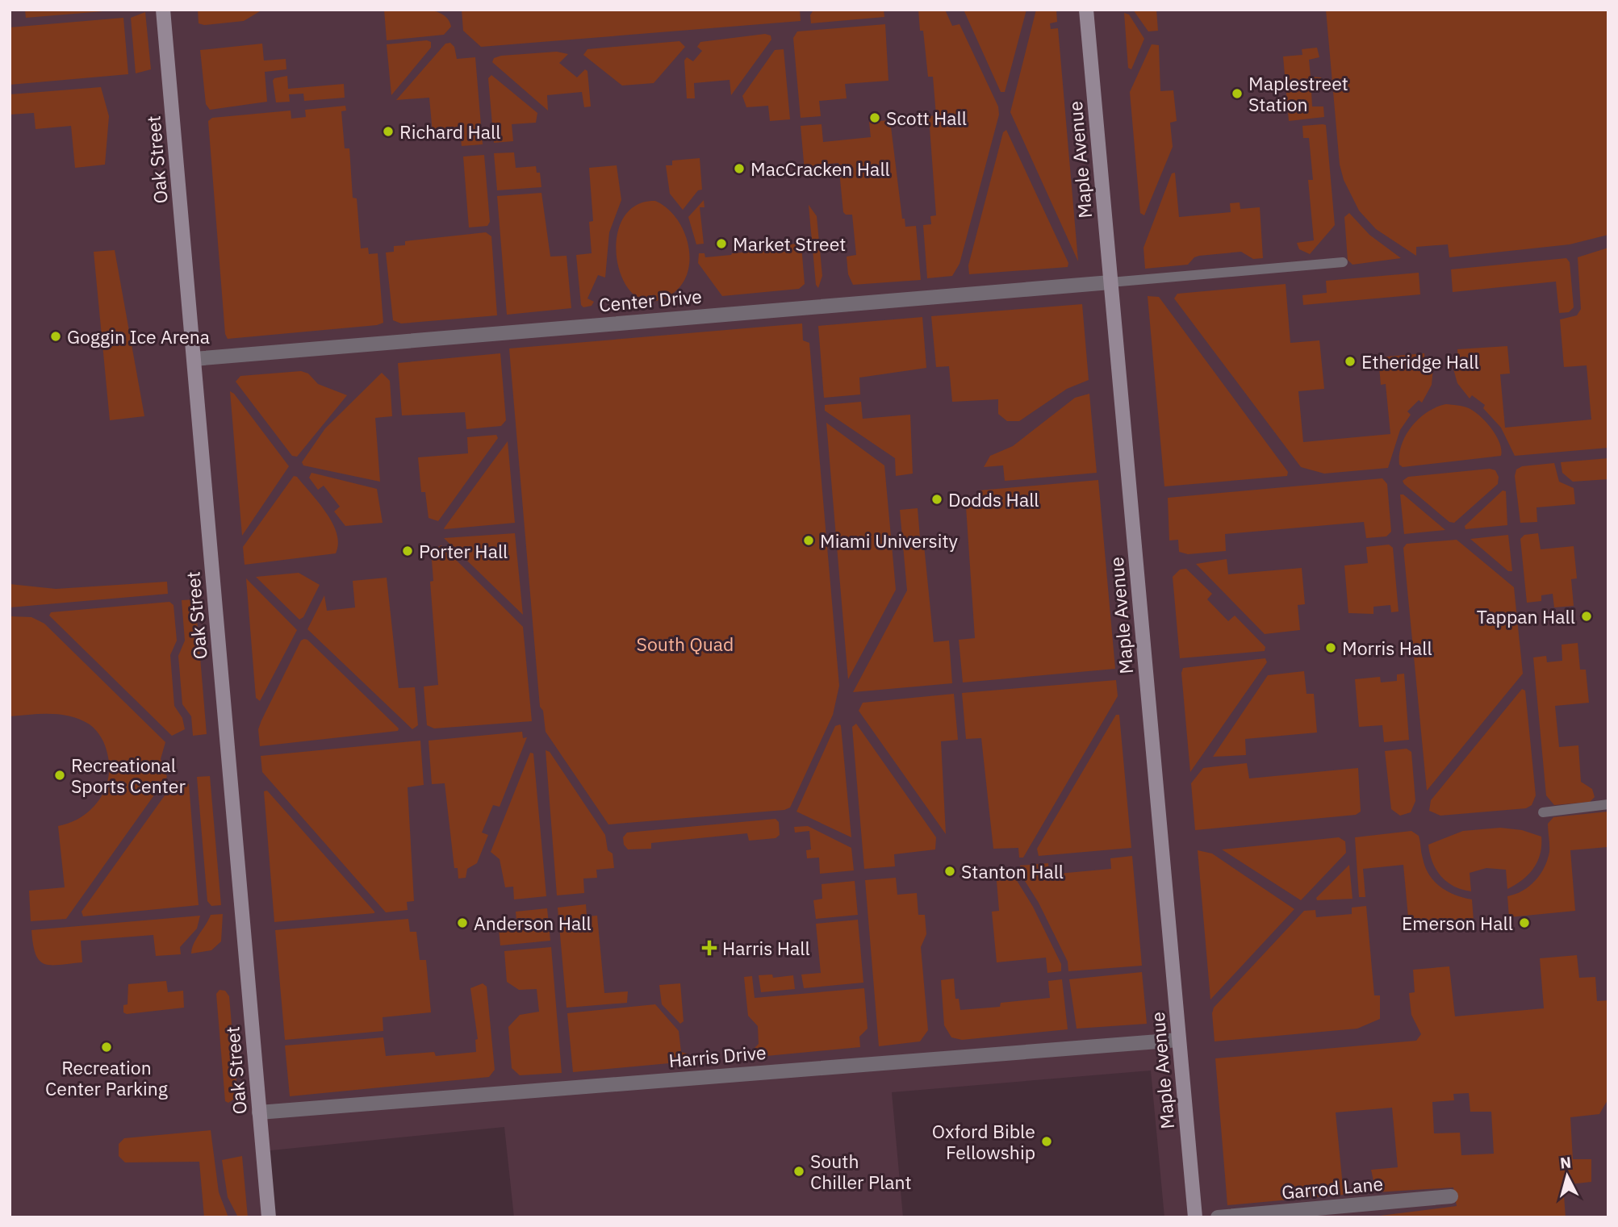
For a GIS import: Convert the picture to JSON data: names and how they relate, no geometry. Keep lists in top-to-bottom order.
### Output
{
  "streets": {
    "street": [
      "Oak Street",
      "Maple Avenue",
      "Center Drive",
      "Harris Drive",
      "Garrod Lane"
    ]
  },
  "crossings": [
    ["Oak Street", "Center Drive"],
    ["Oak Street", "Harris Drive"],
    ["Maple Avenue", "Center Drive"],
    ["Maple Avenue", "Harris Drive"]
  ],
  "parks": ["South Quad"],
  "places": {
    "other": [
      "Maplestreet Station",
      "Scott Hall",
      "Richard Hall",
      "MacCracken Hall",
      "Market Street",
      "Goggin Ice Arena",
      "Etheridge Hall",
      "Dodds Hall",
      "Miami University",
      "Porter Hall",
      "Tappan Hall",
      "Morris Hall",
      "Recreational Sports Center",
      "Stanton Hall",
      "Anderson Hall",
      "Emerson Hall",
      "Recreation Center Parking",
      "Oxford Bible Fellowship",
      "South Chiller Plant"
    ],
    "health": ["Harris Hall"]
  },
  "north": "top"
}
